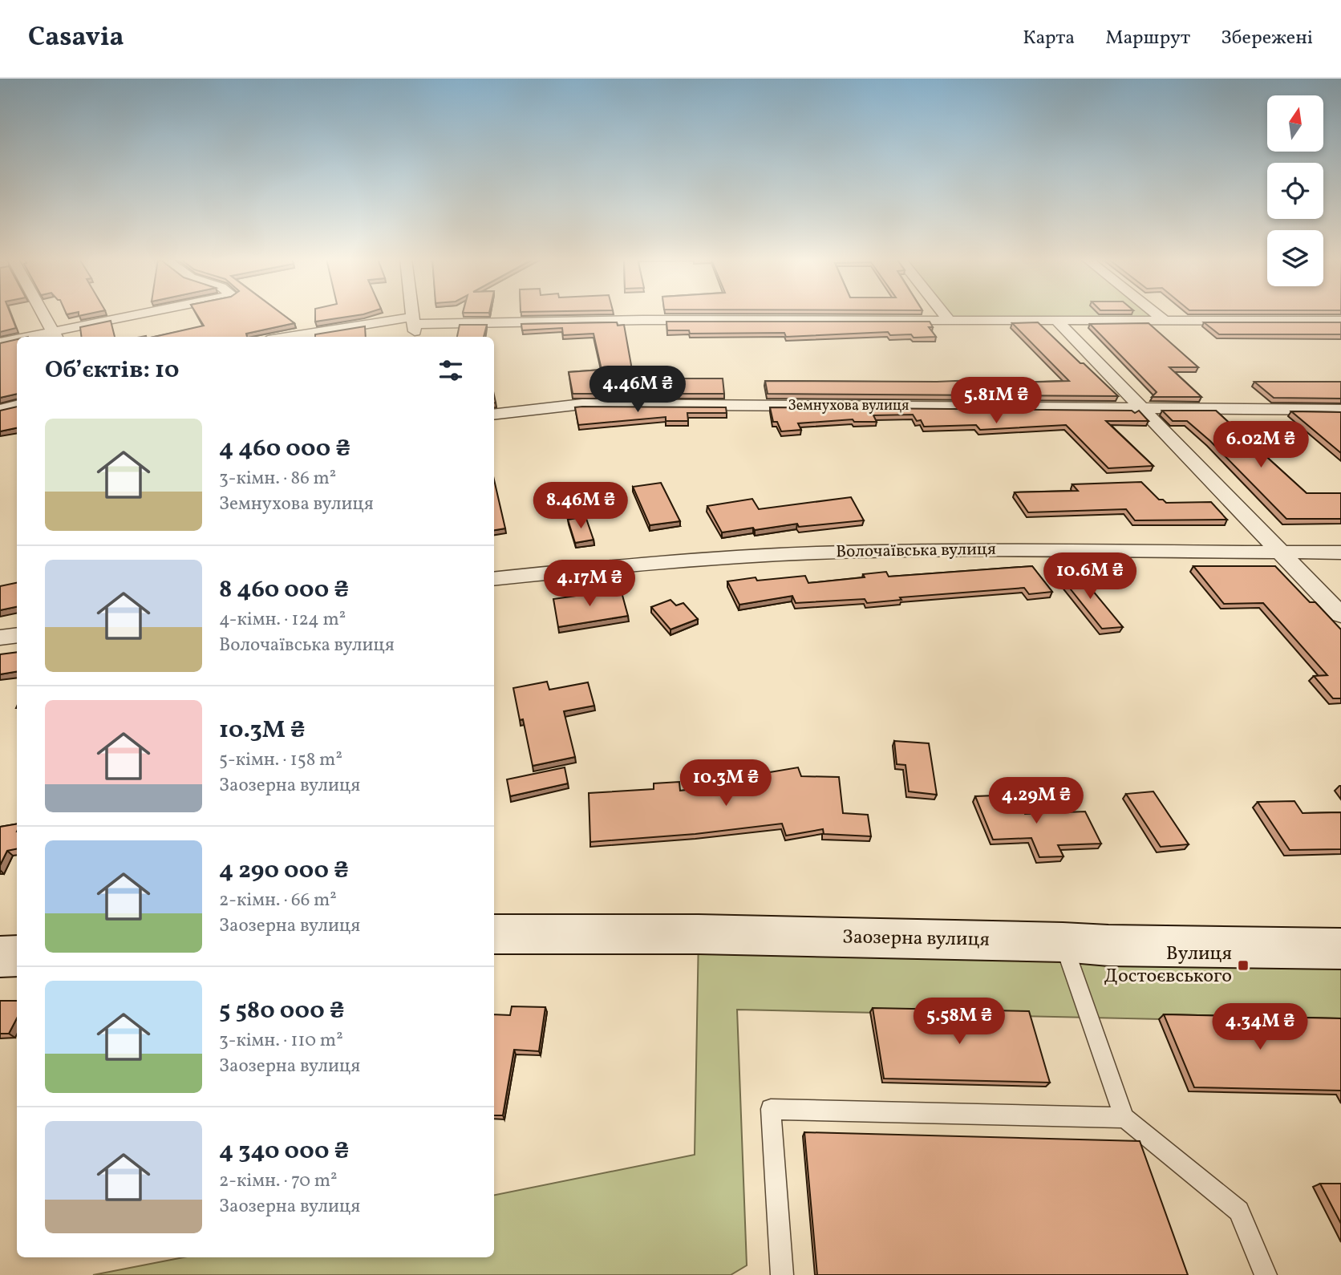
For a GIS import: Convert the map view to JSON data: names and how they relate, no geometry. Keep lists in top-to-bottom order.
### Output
{
  "streets": {
    "street": ["Земнухова вулиця", "Волочаївська вулиця", "Заозерна вулиця"]
  },
  "places": {
    "transit": ["Вулиця Достоєвського"]
  },
  "north": "top",
  "page": {
    "header": "Casavia",
    "nav": ["Карта", "Маршрут", "Збережені"],
    "heading": "Об’єктів: 10",
    "price": [
      "4.46M ₴",
      "5.81M ₴",
      "6.02M ₴",
      "8.46M ₴",
      "10.6M ₴",
      "4.17M ₴",
      "10.3M ₴",
      "4.29M ₴",
      "5.58M ₴",
      "4.34M ₴"
    ],
    "list": [
      {
        "name": "4 460 000 ₴",
        "note": "3-кімн. · 86 m² · Земнухова вулиця"
      },
      {
        "name": "8 460 000 ₴",
        "note": "4-кімн. · 124 m² · Волочаївська вулиця"
      },
      {
        "name": "10.3M ₴",
        "note": "5-кімн. · 158 m² · Заозерна вулиця"
      },
      {
        "name": "4 290 000 ₴",
        "note": "2-кімн. · 66 m² · Заозерна вулиця"
      },
      {
        "name": "5 580 000 ₴",
        "note": "3-кімн. · 110 m² · Заозерна вулиця"
      },
      {
        "name": "4 340 000 ₴",
        "note": "2-кімн. · 70 m² · Заозерна вулиця"
      }
    ]
  }
}
